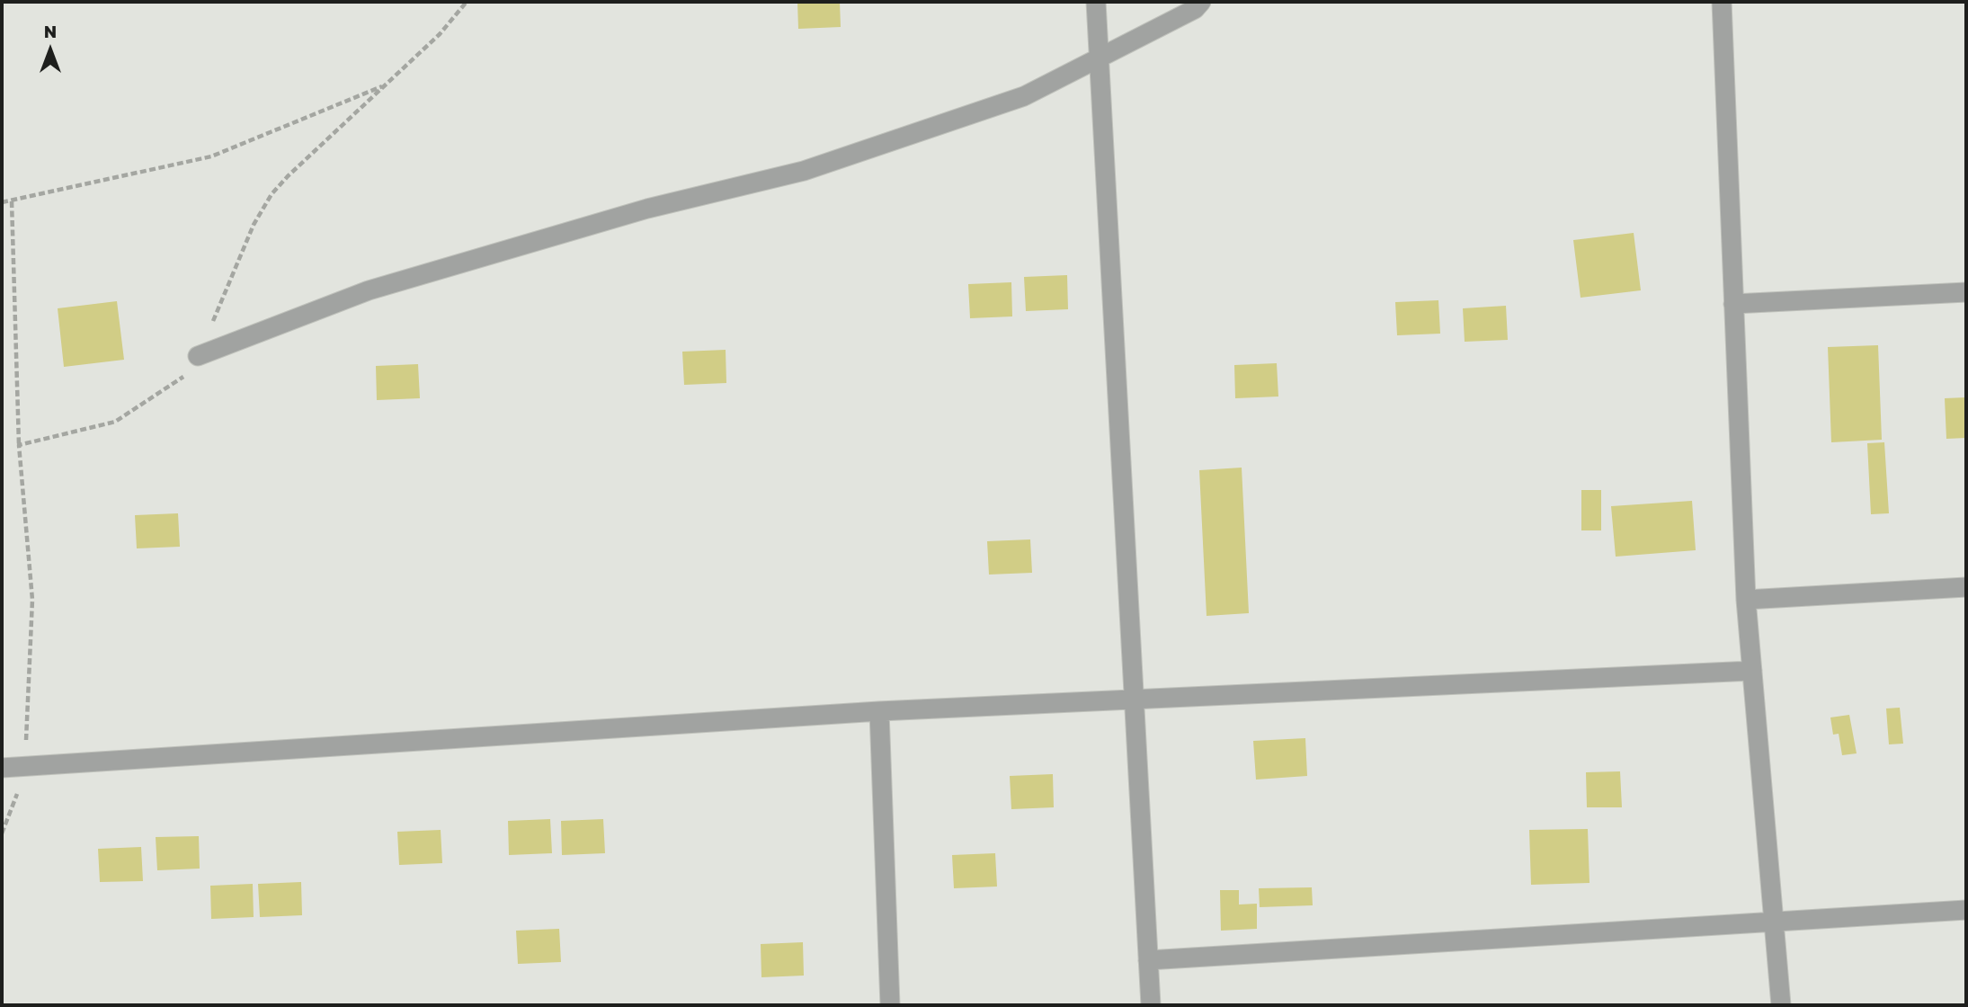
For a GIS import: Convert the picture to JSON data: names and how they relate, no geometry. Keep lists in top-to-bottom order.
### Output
{
  "north": "top"
}
